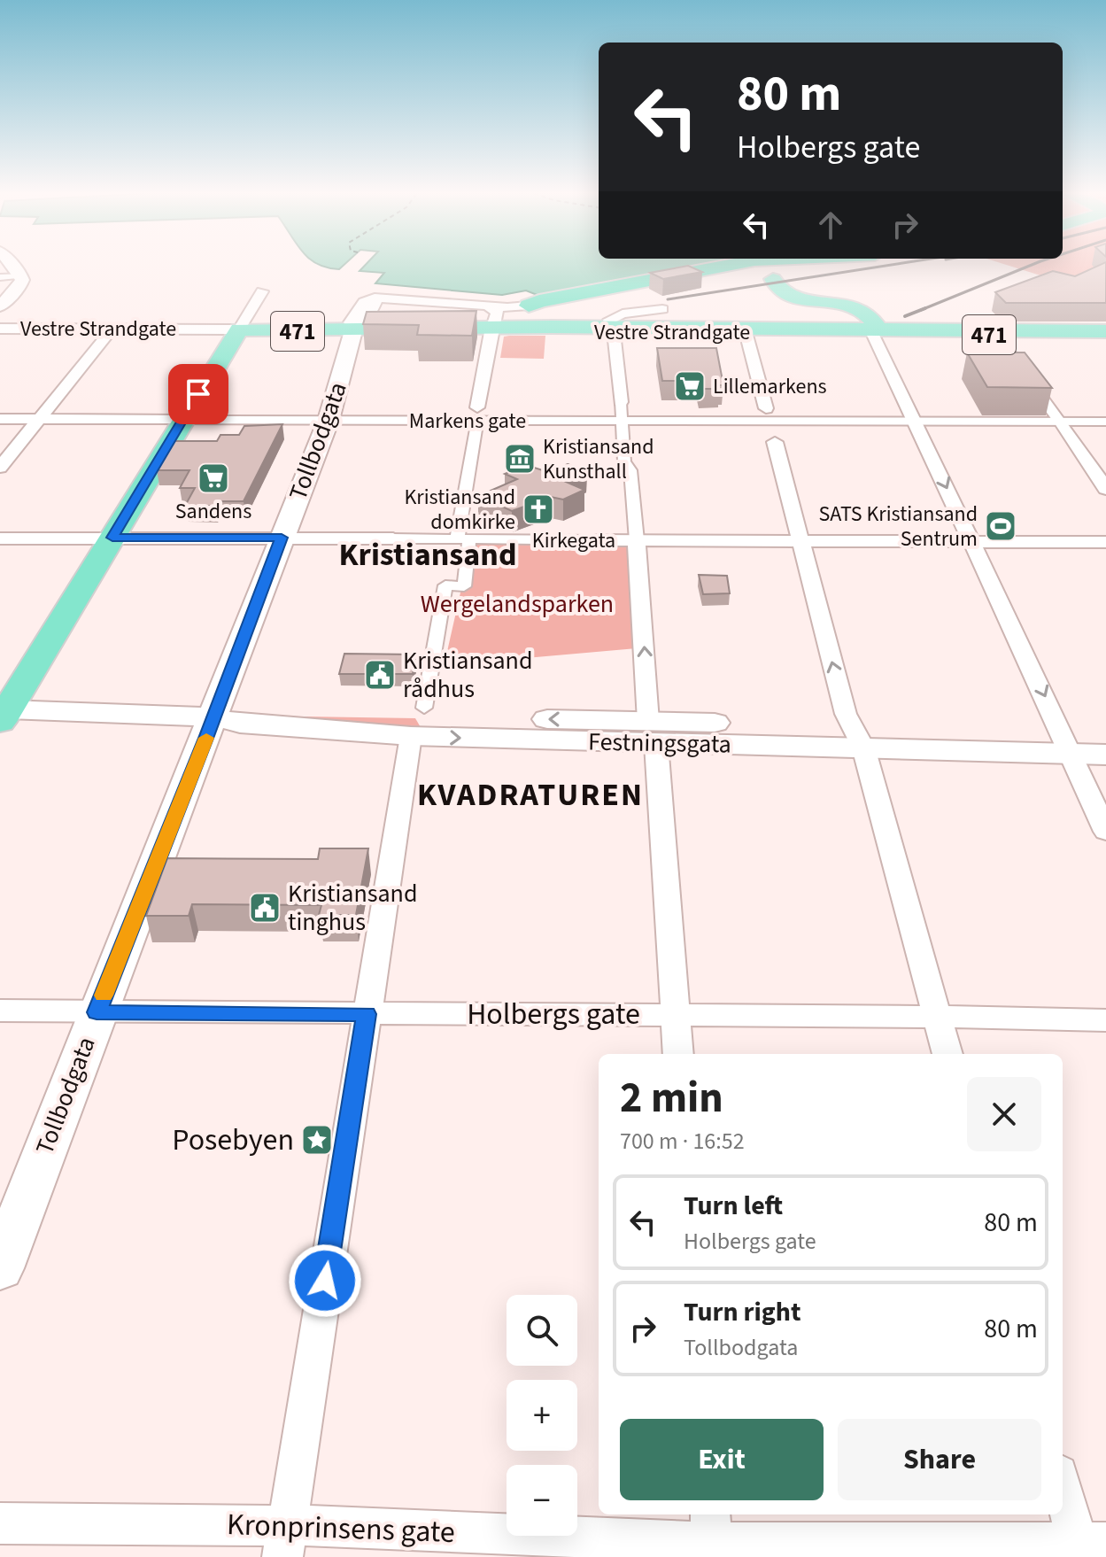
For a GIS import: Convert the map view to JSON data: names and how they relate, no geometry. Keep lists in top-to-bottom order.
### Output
{
  "streets": {
    "main road": [
      "Vestre Strandgate",
      "471",
      "Tollbodgata",
      "Festningsgata"
    ],
    "street": [
      "Markens gate",
      "Kirkegata",
      "Holbergs gate",
      "Kronprinsens gate"
    ]
  },
  "crossings": [
    ["Vestre Strandgate", "471"],
    ["Vestre Strandgate", "Tollbodgata"],
    ["471", "Markens gate"],
    ["471", "Kirkegata"],
    ["471", "Festningsgata"],
    ["Markens gate", "Tollbodgata"],
    ["Tollbodgata", "Kirkegata"],
    ["Tollbodgata", "Festningsgata"],
    ["Tollbodgata", "Holbergs gate"]
  ],
  "districts": ["Kristiansand", "KVADRATUREN"],
  "parks": ["Wergelandsparken"],
  "places": {
    "supermarket": ["Lillemarkens", "Sandens"],
    "museum": ["Kristiansand Kunsthall"],
    "church": ["Kristiansand domkirke"],
    "sports": ["SATS Kristiansand Sentrum"],
    "public building": ["Kristiansand rådhus", "Kristiansand tinghus"],
    "place": ["Posebyen"]
  },
  "page": {
    "turn": ["80 m", "Holbergs gate"],
    "heading": ["2 min", "700 m · 16:52"],
    "list": [
      {
        "name": "Turn left",
        "note": "Holbergs gate",
        "value": "80 m"
      },
      {
        "name": "Turn right",
        "note": "Tollbodgata",
        "value": "80 m"
      }
    ],
    "map_buttons": ["+", "−"],
    "buttons": ["Exit", "Share"]
  }
}
